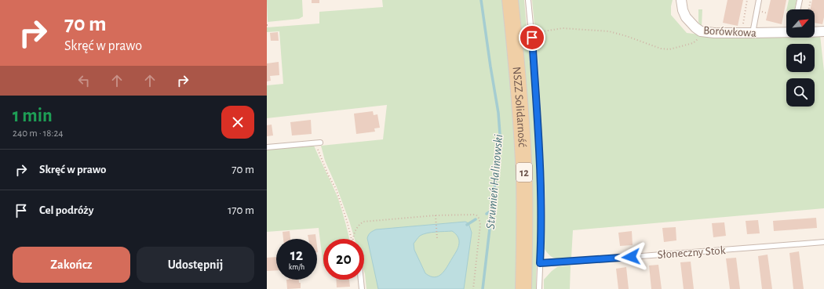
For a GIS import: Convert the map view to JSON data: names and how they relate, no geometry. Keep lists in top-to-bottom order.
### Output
{
  "streets": {
    "main road": ["NSZZ Solidarność", "12"],
    "street": ["Borówkowa"],
    "lane": ["Słoneczny Stok"]
  },
  "water": ["Strumień Halinowski"],
  "north": "top right",
  "page": {
    "turn": ["70 m", "Skręć w prawo"],
    "heading": ["1 min", "240 m · 18:24"],
    "list": [
      {
        "name": "Skręć w prawo",
        "value": "70 m"
      },
      {
        "name": "Cel podróży",
        "value": "170 m"
      }
    ],
    "speed": "12 km/h",
    "limit": "20",
    "buttons": ["Zakończ", "Udostępnij"]
  }
}
